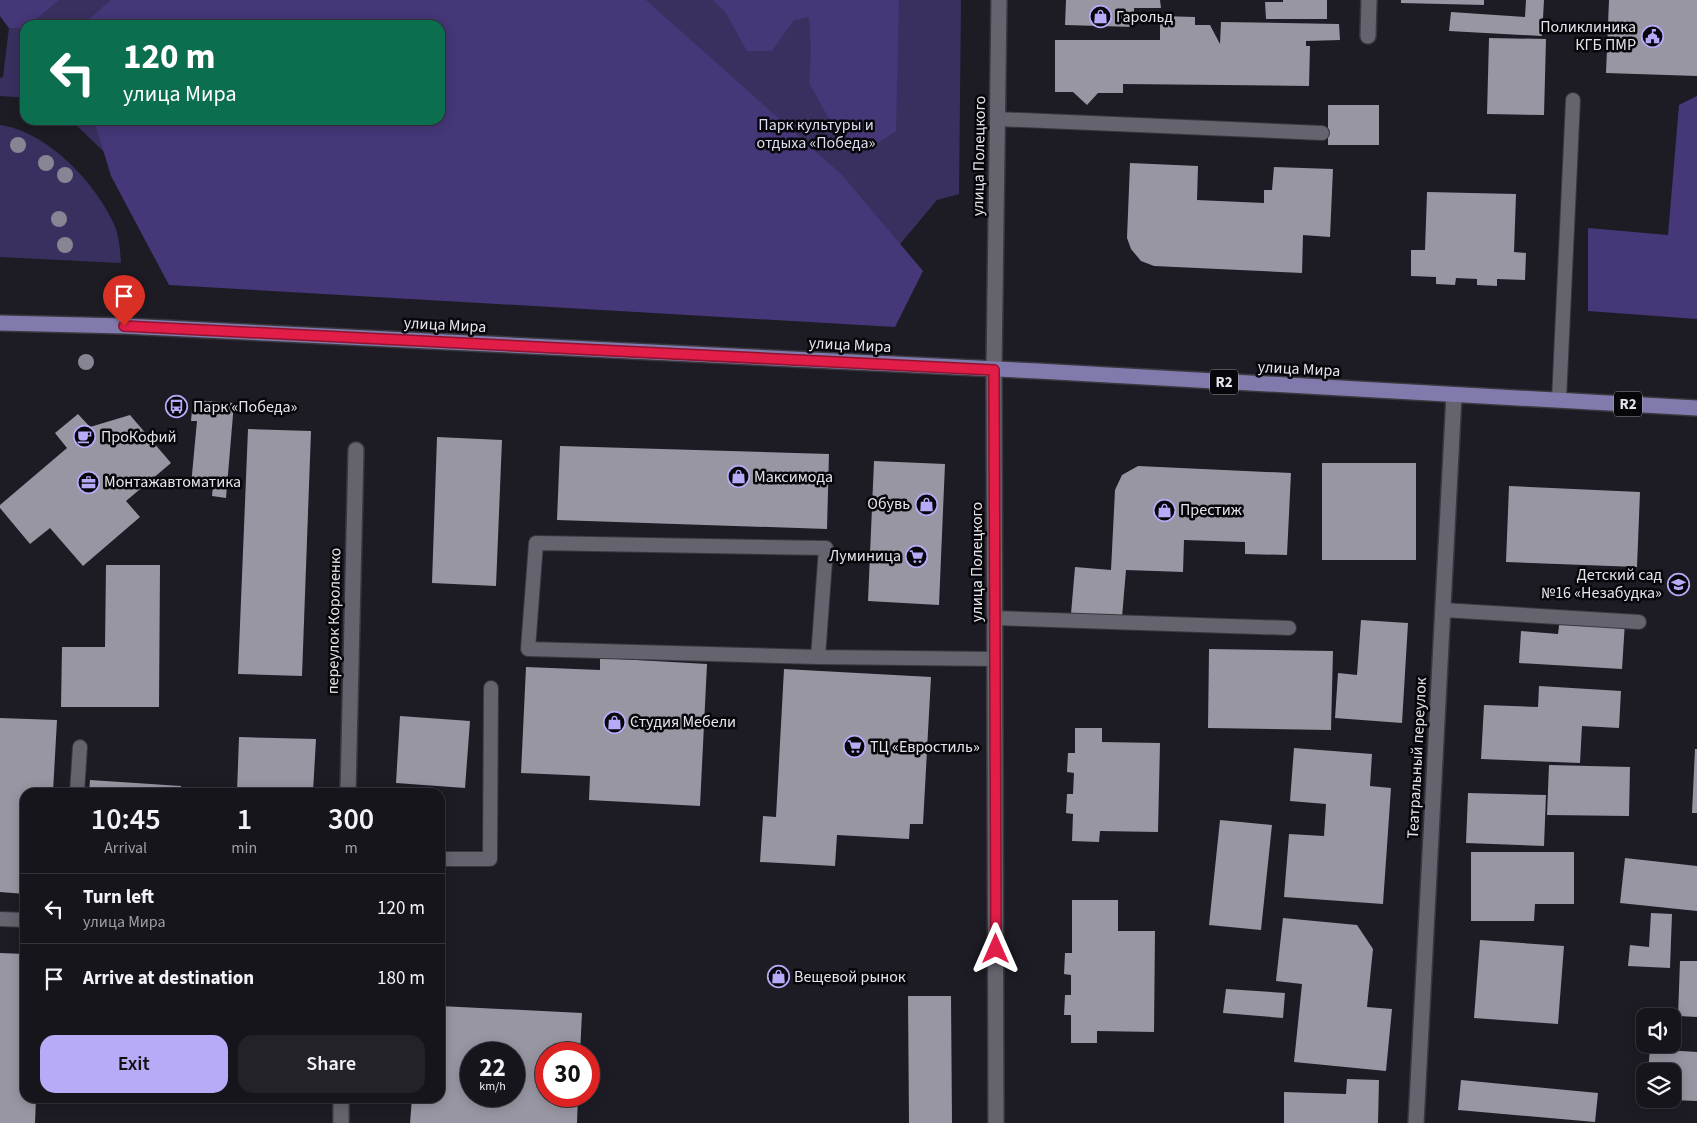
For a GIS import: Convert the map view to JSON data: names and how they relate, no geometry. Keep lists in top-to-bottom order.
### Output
{
  "streets": {
    "main road": ["улица Мира", "R2"],
    "street": ["улица Полецкого", "переулок Короленко", "Театральный переулок"]
  },
  "crossings": [
    ["улица Полецкого", "улица Мира"],
    ["улица Мира", "Театральный переулок"]
  ],
  "parks": ["Парк культуры и отдыха «Победа»"],
  "places": {
    "shop": [
      "Гарольд",
      "Максимода",
      "Обувь",
      "Престиж",
      "Студия Мебели",
      "Вещевой рынок"
    ],
    "public building": ["Поликлиника КГБ ПМР"],
    "bus stop": ["Парк «Победа»"],
    "cafe": ["ПроКофий"],
    "office": ["Монтажавтоматика"],
    "supermarket": ["Луминица", "ТЦ «Евростиль»"],
    "school or university": ["Детский сад №16 «Незабудка»"]
  },
  "page": {
    "turn": ["120 m", "улица Мира"],
    "eta": [
      "10:45",
      "Arrival",
      "1",
      "min",
      "300",
      "m"
    ],
    "list": [
      {
        "name": "Turn left",
        "note": "улица Мира",
        "value": "120 m"
      },
      {
        "name": "Arrive at destination",
        "value": "180 m"
      }
    ],
    "buttons": ["Exit", "Share"],
    "speed": "22 km/h",
    "limit": "30"
  }
}
